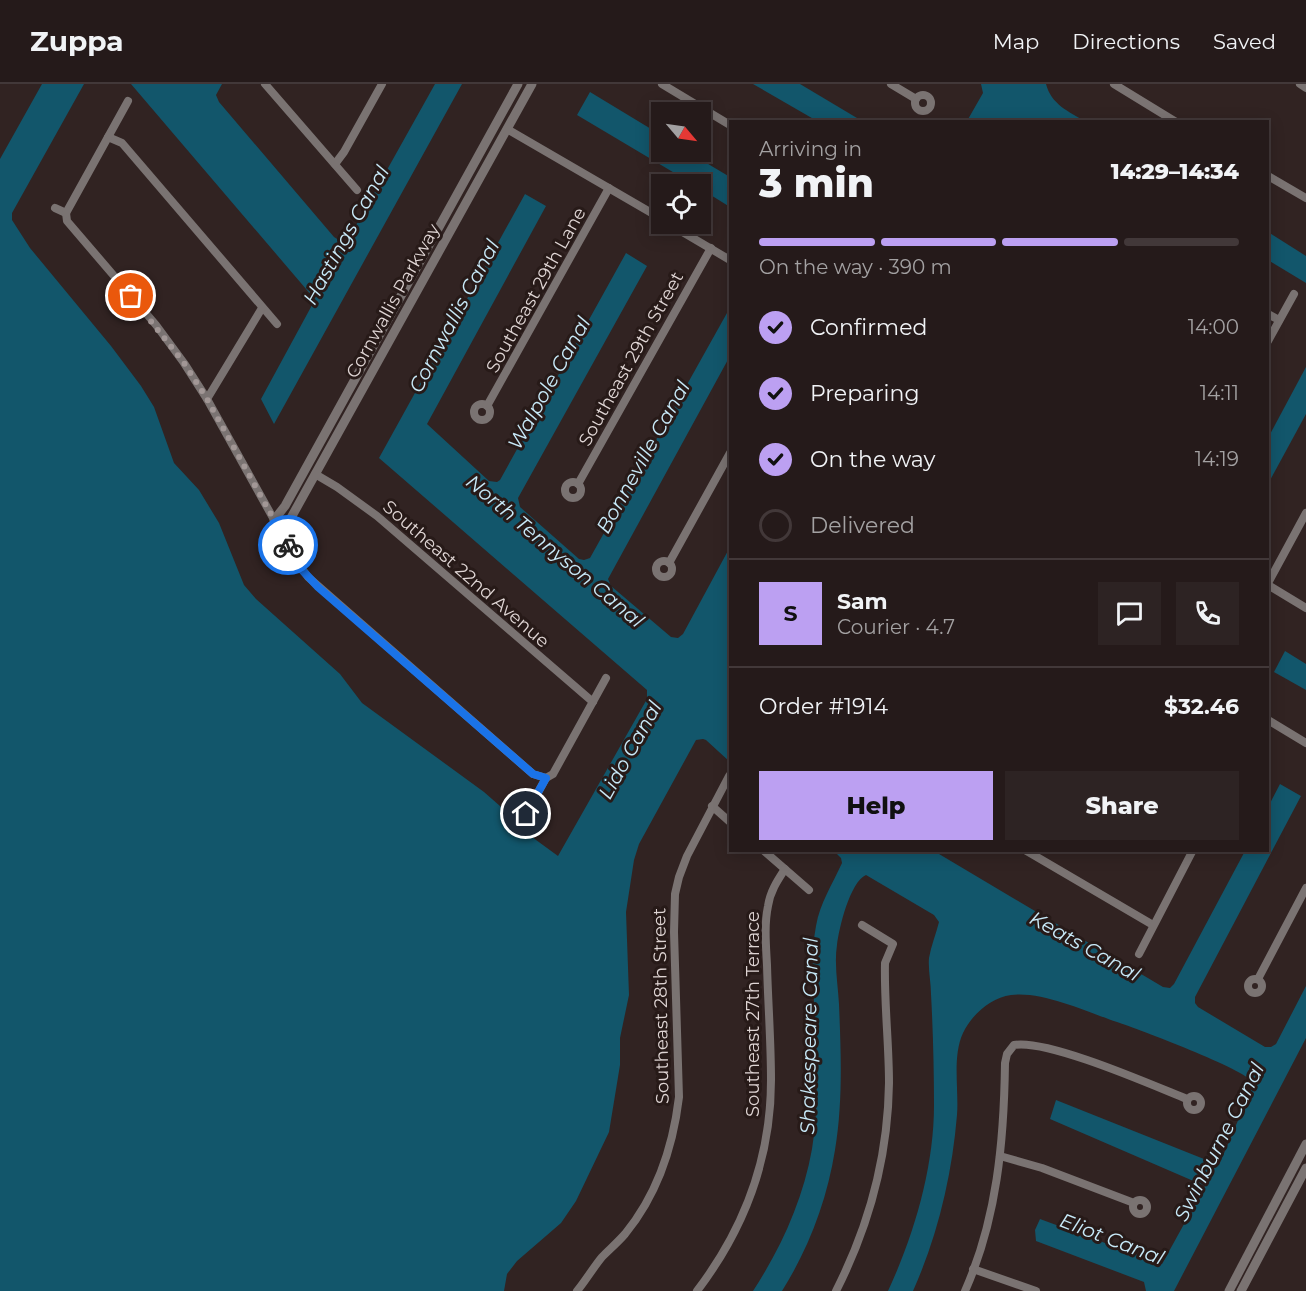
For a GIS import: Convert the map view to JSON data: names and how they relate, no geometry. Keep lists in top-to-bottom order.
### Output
{
  "streets": {
    "street": [
      "Southeast 29th Lane",
      "Cornwallis Parkway",
      "Southeast 29th Street",
      "Southeast 22nd Avenue",
      "Southeast 28th Street",
      "Southeast 27th Terrace"
    ]
  },
  "crossings": [
    ["Cornwallis Parkway", "Southeast 22nd Avenue"]
  ],
  "water": [
    "Hastings Canal",
    "Cornwallis Canal",
    "Walpole Canal",
    "Bonneville Canal",
    "North Tennyson Canal",
    "Lido Canal",
    "Keats Canal",
    "Shakespeare Canal",
    "Swinburne Canal",
    "Eliot Canal"
  ],
  "north": "bottom right",
  "page": {
    "header": "Zuppa",
    "nav": ["Map", "Directions", "Saved"],
    "heading": ["3 min", "Arriving in", "14:29–14:34"],
    "panel": [
      "Sam",
      "Courier · 4.7",
      "Order #1914",
      "$32.46"
    ],
    "bar": "On the way · 390 m",
    "list": [
      ["Confirmed", "14:00"],
      ["Preparing", "14:11"],
      ["On the way", "14:19"],
      "Delivered"
    ],
    "round": "S",
    "buttons": ["Help", "Share"]
  }
}
